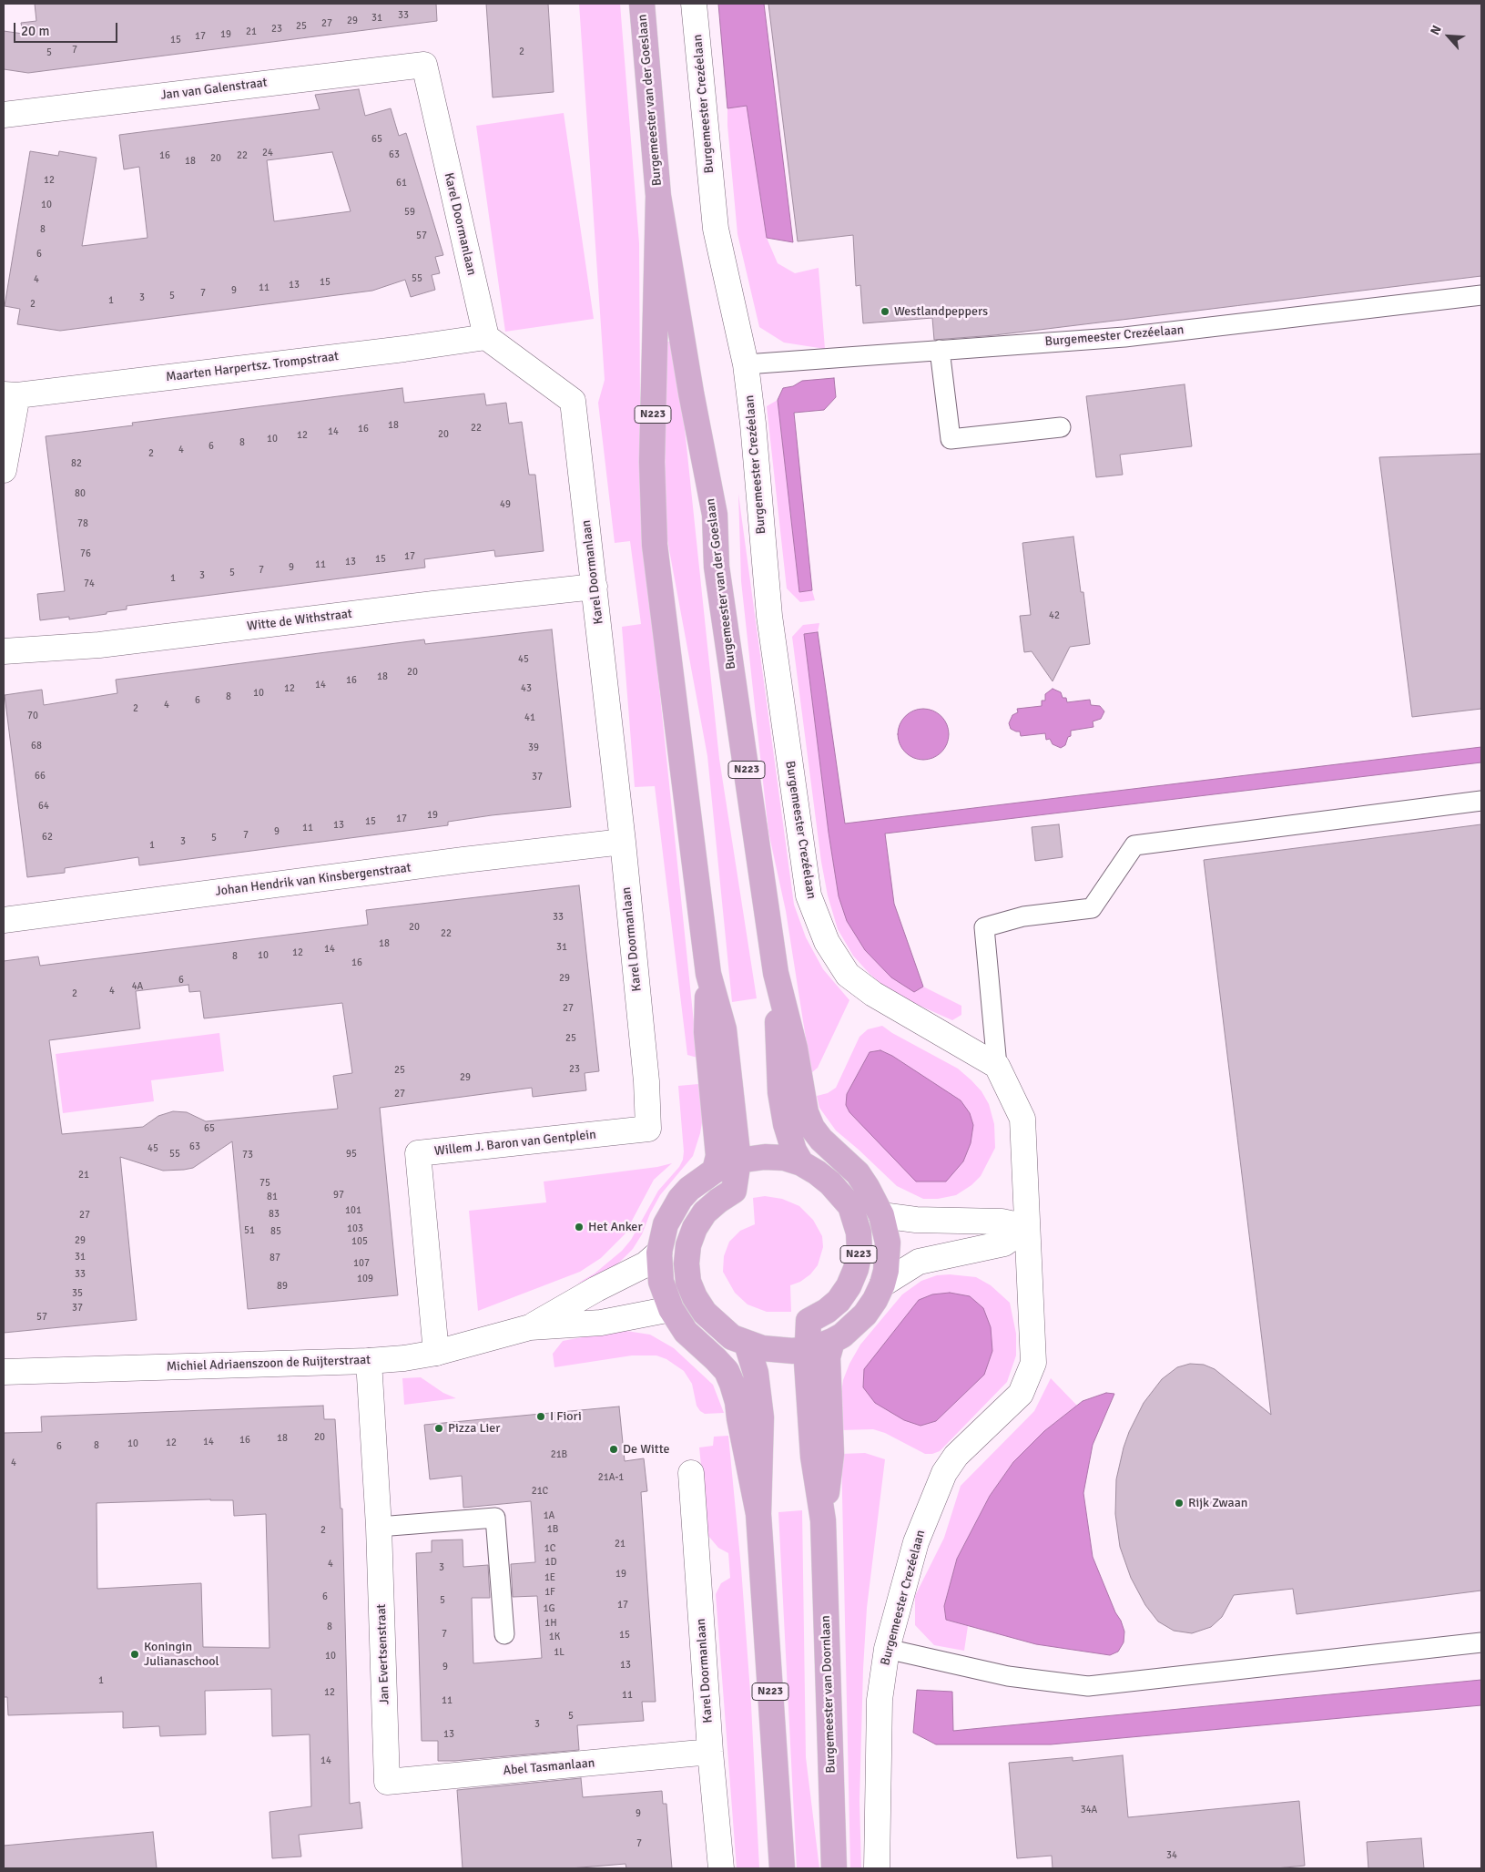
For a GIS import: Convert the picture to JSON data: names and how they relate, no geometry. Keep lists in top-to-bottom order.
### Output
{
  "streets": {
    "main road": ["Burgemeester van der Goeslaan", "N223", "Burgemeester van Doornlaan"],
    "street": [
      "Jan van Galenstraat",
      "Burgemeester Crezéelaan",
      "Karel Doormanlaan",
      "Maarten Harpertsz. Trompstraat",
      "Witte de Withstraat",
      "Johan Hendrik van Kinsbergenstraat",
      "Willem J. Baron van Gentplein",
      "Michiel Adriaenszoon de Ruijterstraat",
      "Jan Evertsenstraat",
      "Abel Tasmanlaan"
    ]
  },
  "crossings": [
    ["Jan van Galenstraat", "Karel Doormanlaan"],
    ["Burgemeester van der Goeslaan", "N223"],
    ["Karel Doormanlaan", "Maarten Harpertsz. Trompstraat"],
    ["Karel Doormanlaan", "Witte de Withstraat"],
    ["Karel Doormanlaan", "Johan Hendrik van Kinsbergenstraat"],
    ["Karel Doormanlaan", "Willem J. Baron van Gentplein"],
    ["Karel Doormanlaan", "Abel Tasmanlaan"],
    ["N223", "Michiel Adriaenszoon de Ruijterstraat"],
    ["N223", "Burgemeester van Doornlaan"],
    ["Willem J. Baron van Gentplein", "Michiel Adriaenszoon de Ruijterstraat"],
    ["Michiel Adriaenszoon de Ruijterstraat", "Jan Evertsenstraat"],
    ["Jan Evertsenstraat", "Abel Tasmanlaan"]
  ],
  "places": [
    "Westlandpeppers",
    "Het Anker",
    "I Fiori",
    "Pizza Lier",
    "De Witte",
    "Rijk Zwaan",
    "Koningin Julianaschool"
  ],
  "house_numbers": [
    "33",
    "31",
    "29",
    "27",
    "25",
    "23",
    "21",
    "19",
    "17",
    "15",
    "7",
    "2",
    "5",
    "65",
    "24",
    "63",
    "16",
    "22",
    "20",
    "18",
    "12",
    "61",
    "10",
    "59",
    "8",
    "57",
    "6",
    "55",
    "4",
    "15",
    "13",
    "11",
    "9",
    "7",
    "5",
    "3",
    "1",
    "2",
    "18",
    "22",
    "16",
    "14",
    "20",
    "12",
    "10",
    "8",
    "6",
    "4",
    "2",
    "82",
    "80",
    "49",
    "78",
    "76",
    "17",
    "15",
    "13",
    "11",
    "9",
    "7",
    "5",
    "3",
    "1",
    "74",
    "42",
    "45",
    "20",
    "18",
    "16",
    "14",
    "12",
    "43",
    "10",
    "8",
    "6",
    "4",
    "2",
    "70",
    "41",
    "68",
    "39",
    "66",
    "37",
    "64",
    "19",
    "17",
    "15",
    "13",
    "11",
    "9",
    "7",
    "62",
    "5",
    "3",
    "1",
    "33",
    "20",
    "22",
    "18",
    "31",
    "14",
    "12",
    "10",
    "8",
    "16",
    "29",
    "6",
    "4A",
    "4",
    "2",
    "27",
    "25",
    "23",
    "25",
    "29",
    "27",
    "65",
    "63",
    "45",
    "55",
    "95",
    "73",
    "21",
    "75",
    "97",
    "81",
    "101",
    "83",
    "27",
    "103",
    "51",
    "85",
    "29",
    "105",
    "31",
    "87",
    "107",
    "33",
    "109",
    "89",
    "35",
    "37",
    "57",
    "20",
    "18",
    "16",
    "14",
    "12",
    "10",
    "8",
    "6",
    "21B",
    "4",
    "21A-1",
    "21C",
    "1A",
    "1B",
    "2",
    "21",
    "1C",
    "1D",
    "4",
    "3",
    "19",
    "1E",
    "1F",
    "6",
    "5",
    "17",
    "1G",
    "1H",
    "8",
    "7",
    "15",
    "1K",
    "1L",
    "10",
    "13",
    "9",
    "1",
    "12",
    "11",
    "11",
    "5",
    "3",
    "13",
    "14",
    "34A",
    "9",
    "7",
    "34"
  ],
  "scale_bar": "20 m",
  "north": "top left"
}
